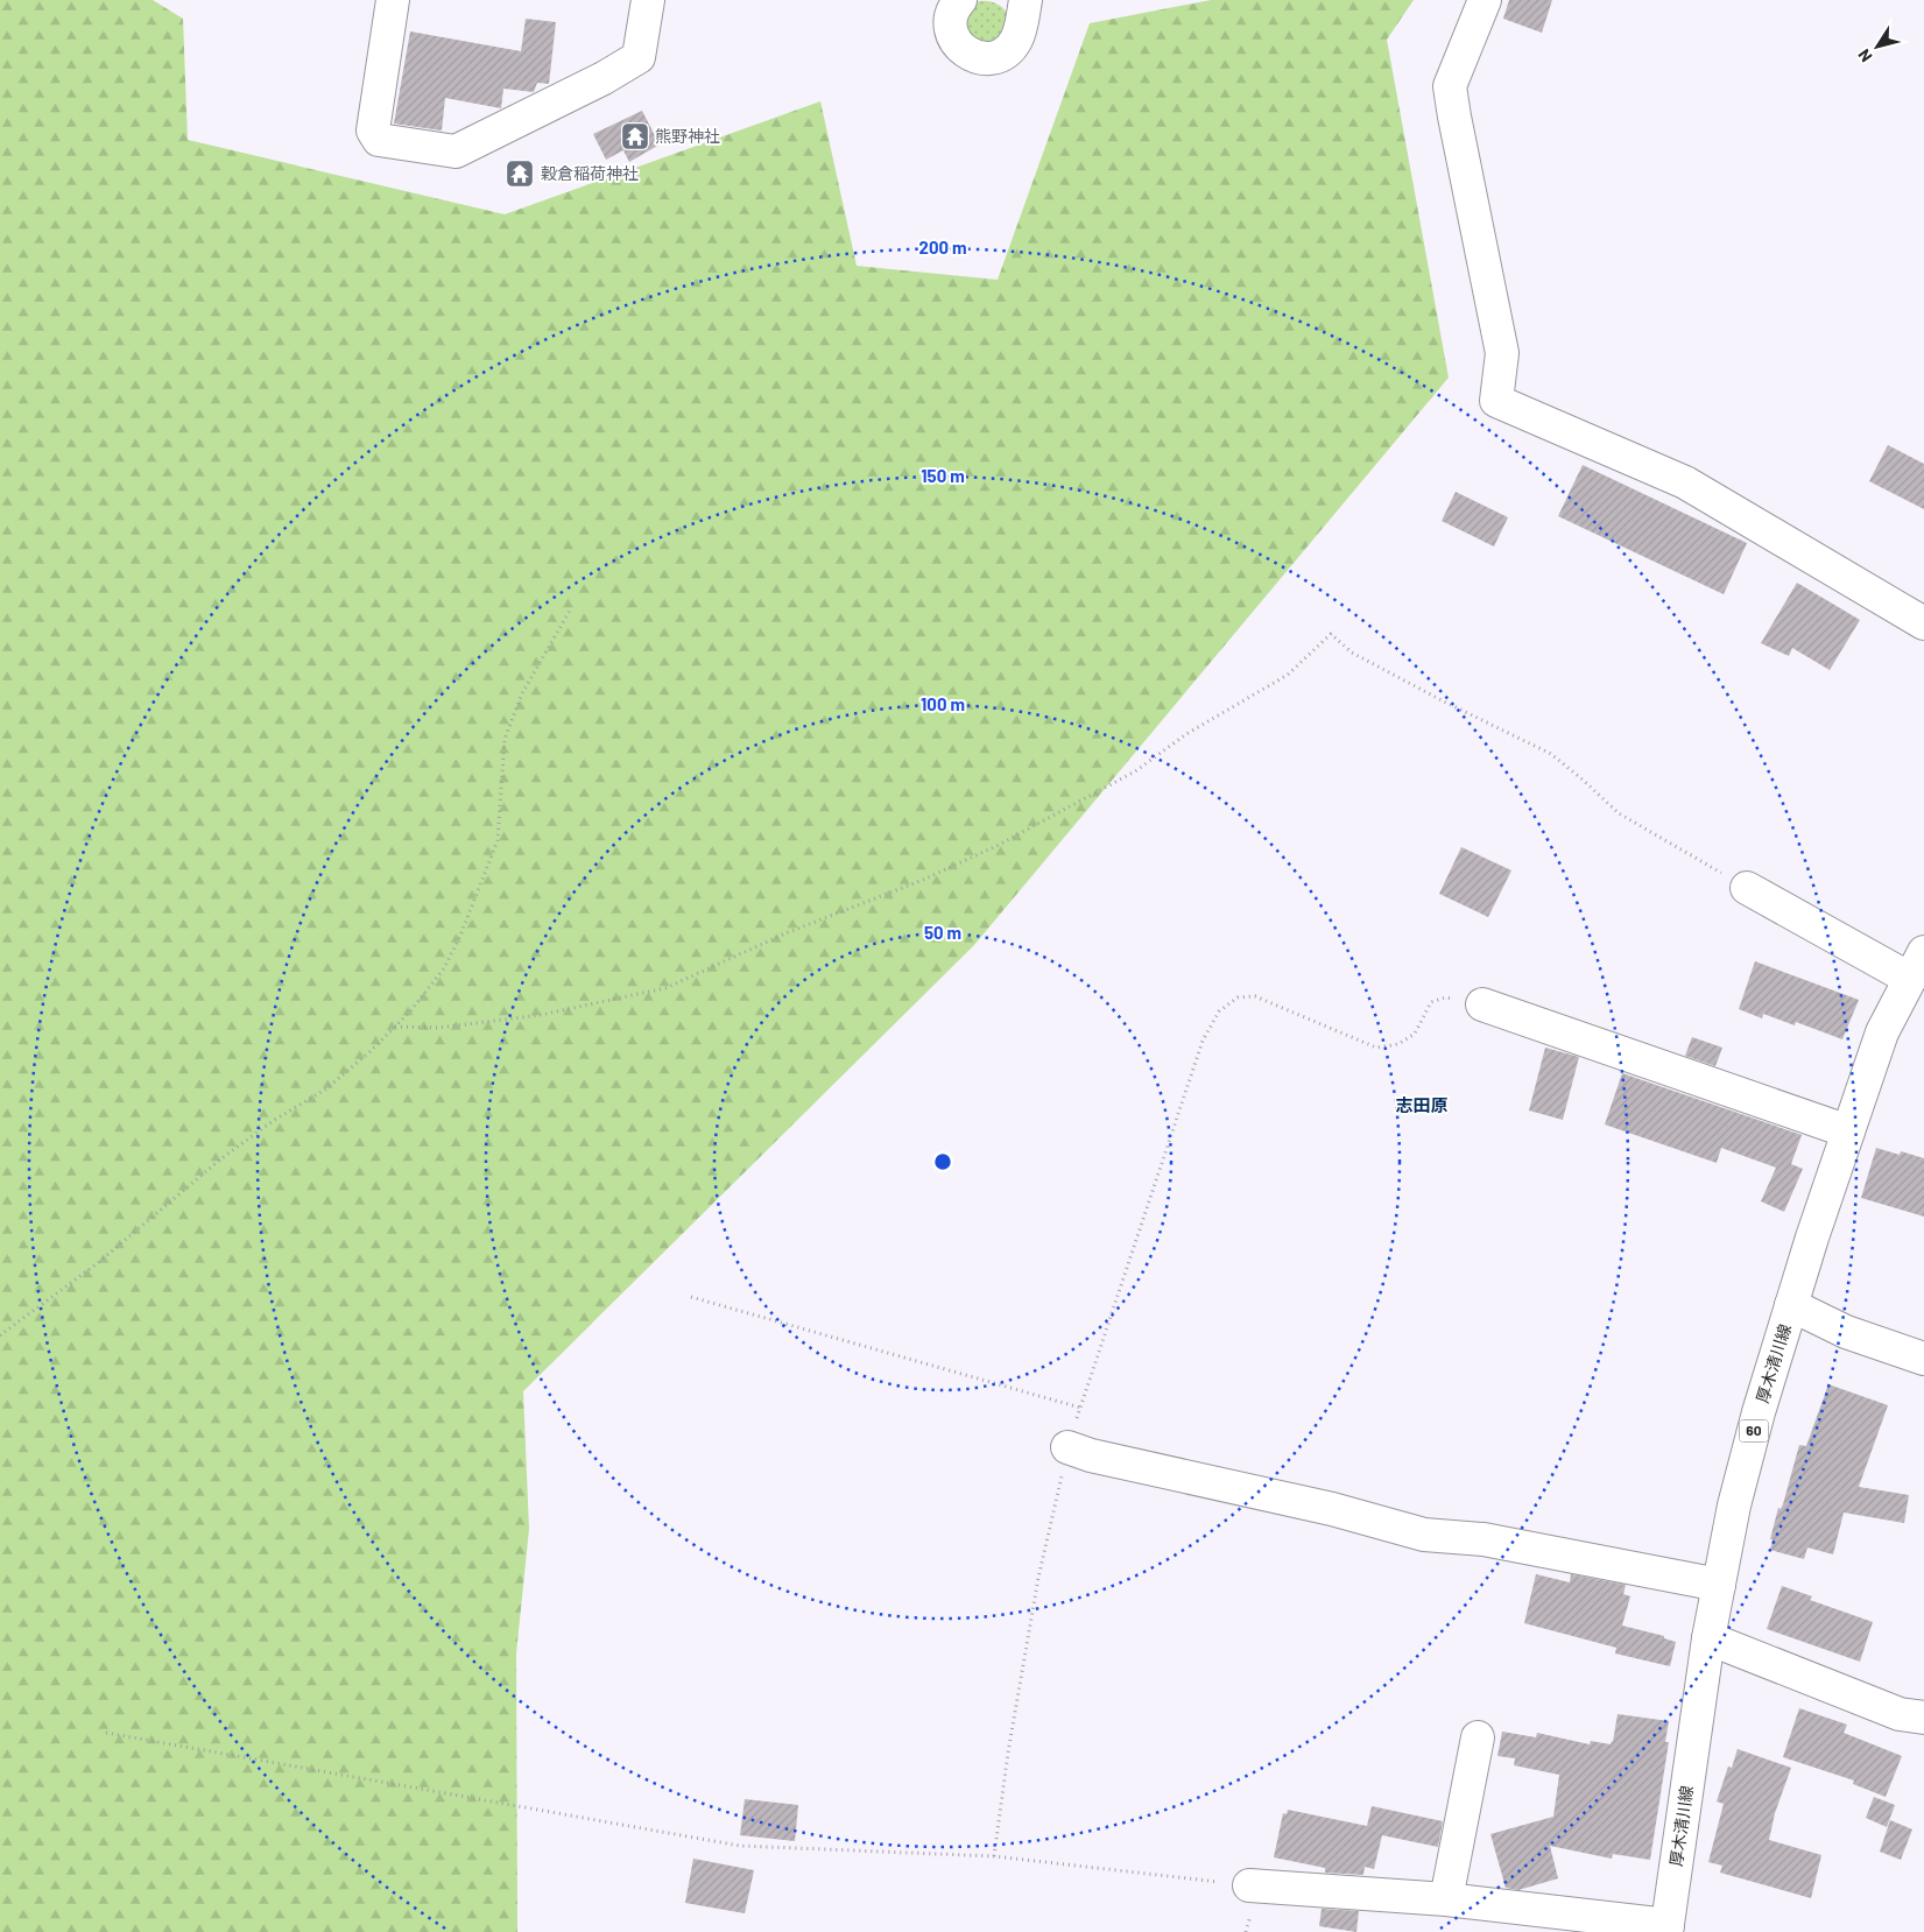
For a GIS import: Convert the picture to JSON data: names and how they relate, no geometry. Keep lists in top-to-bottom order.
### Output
{
  "streets": {
    "street": ["厚木清川線", "60"]
  },
  "districts": ["志田原"],
  "places": {
    "temple": ["熊野神社", "穀倉稲荷神社"]
  },
  "north": "bottom left",
  "rings": [
    "200 m",
    "150 m",
    "100 m",
    "50 m"
  ]
}
